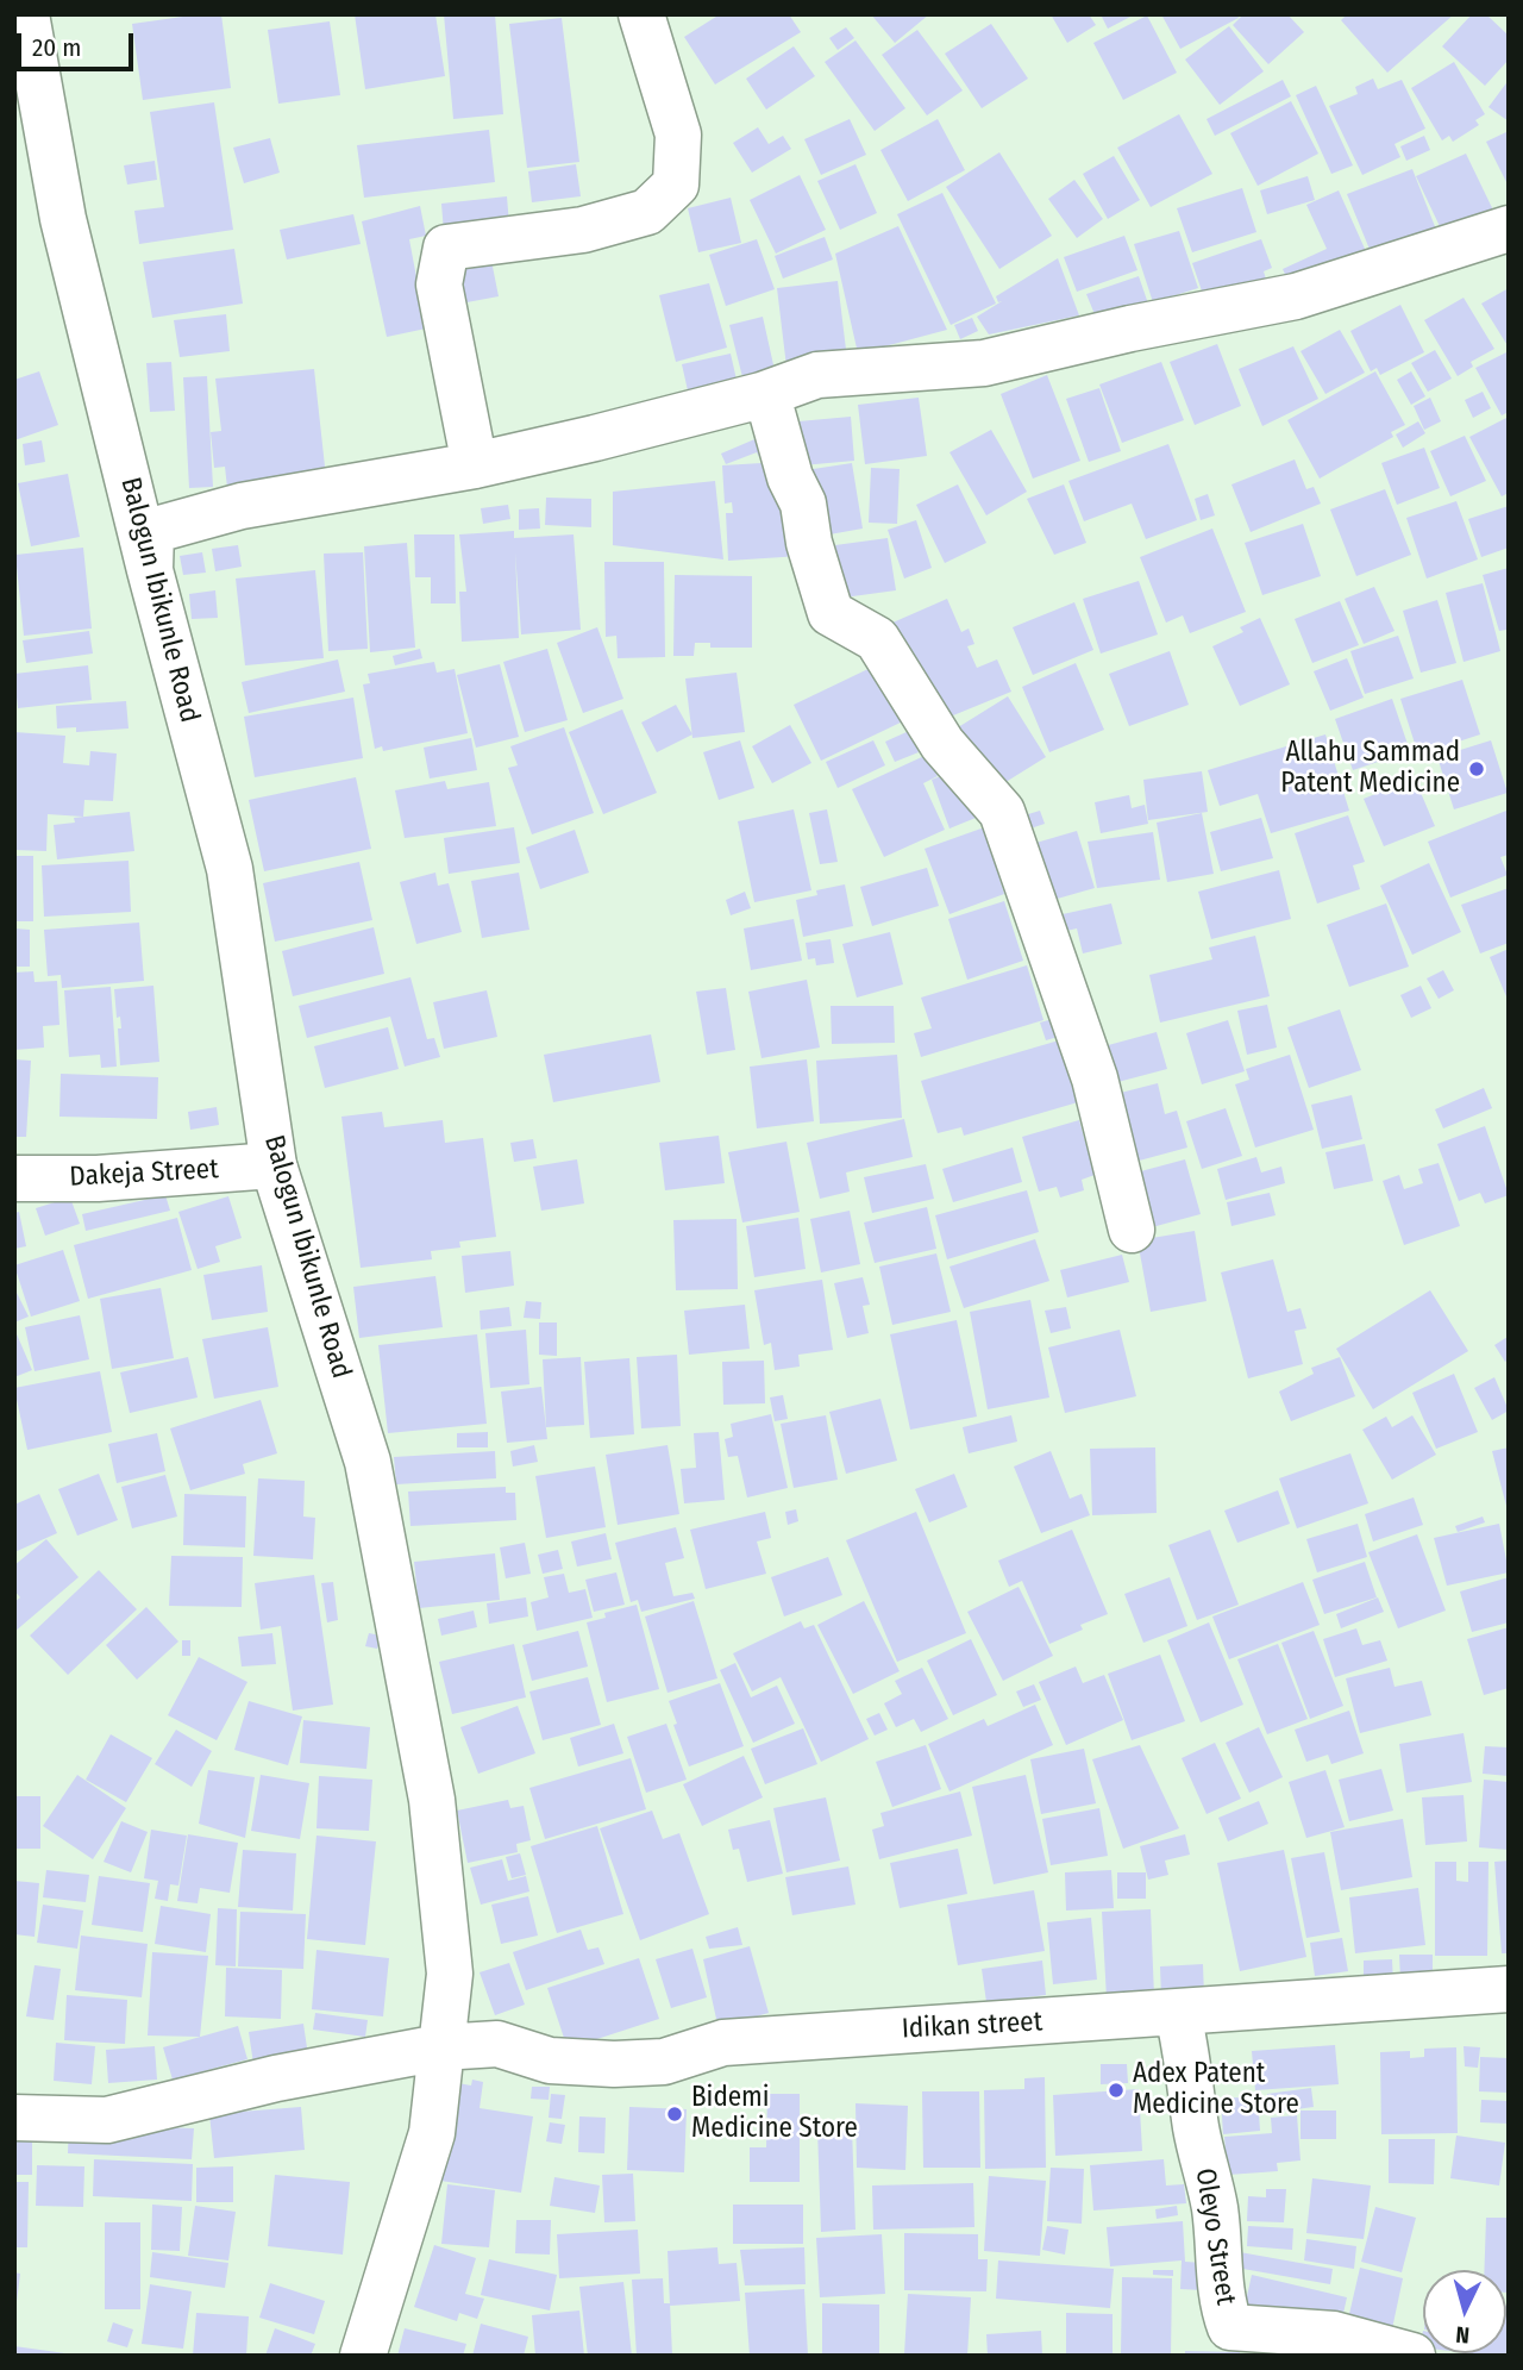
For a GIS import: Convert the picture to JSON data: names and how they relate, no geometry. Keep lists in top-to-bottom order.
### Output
{
  "streets": {
    "street": [
      "Balogun Ibikunle Road",
      "Dakeja Street",
      "Idikan street",
      "Oleyo Street"
    ]
  },
  "crossings": [
    ["Balogun Ibikunle Road", "Dakeja Street"],
    ["Balogun Ibikunle Road", "Idikan street"],
    ["Idikan street", "Oleyo Street"]
  ],
  "places": ["Allahu Sammad Patent Medicine", "Adex Patent Medicine Store", "Bidemi Medicine Store"],
  "scale_bar": "20 m",
  "north": "bottom"
}
